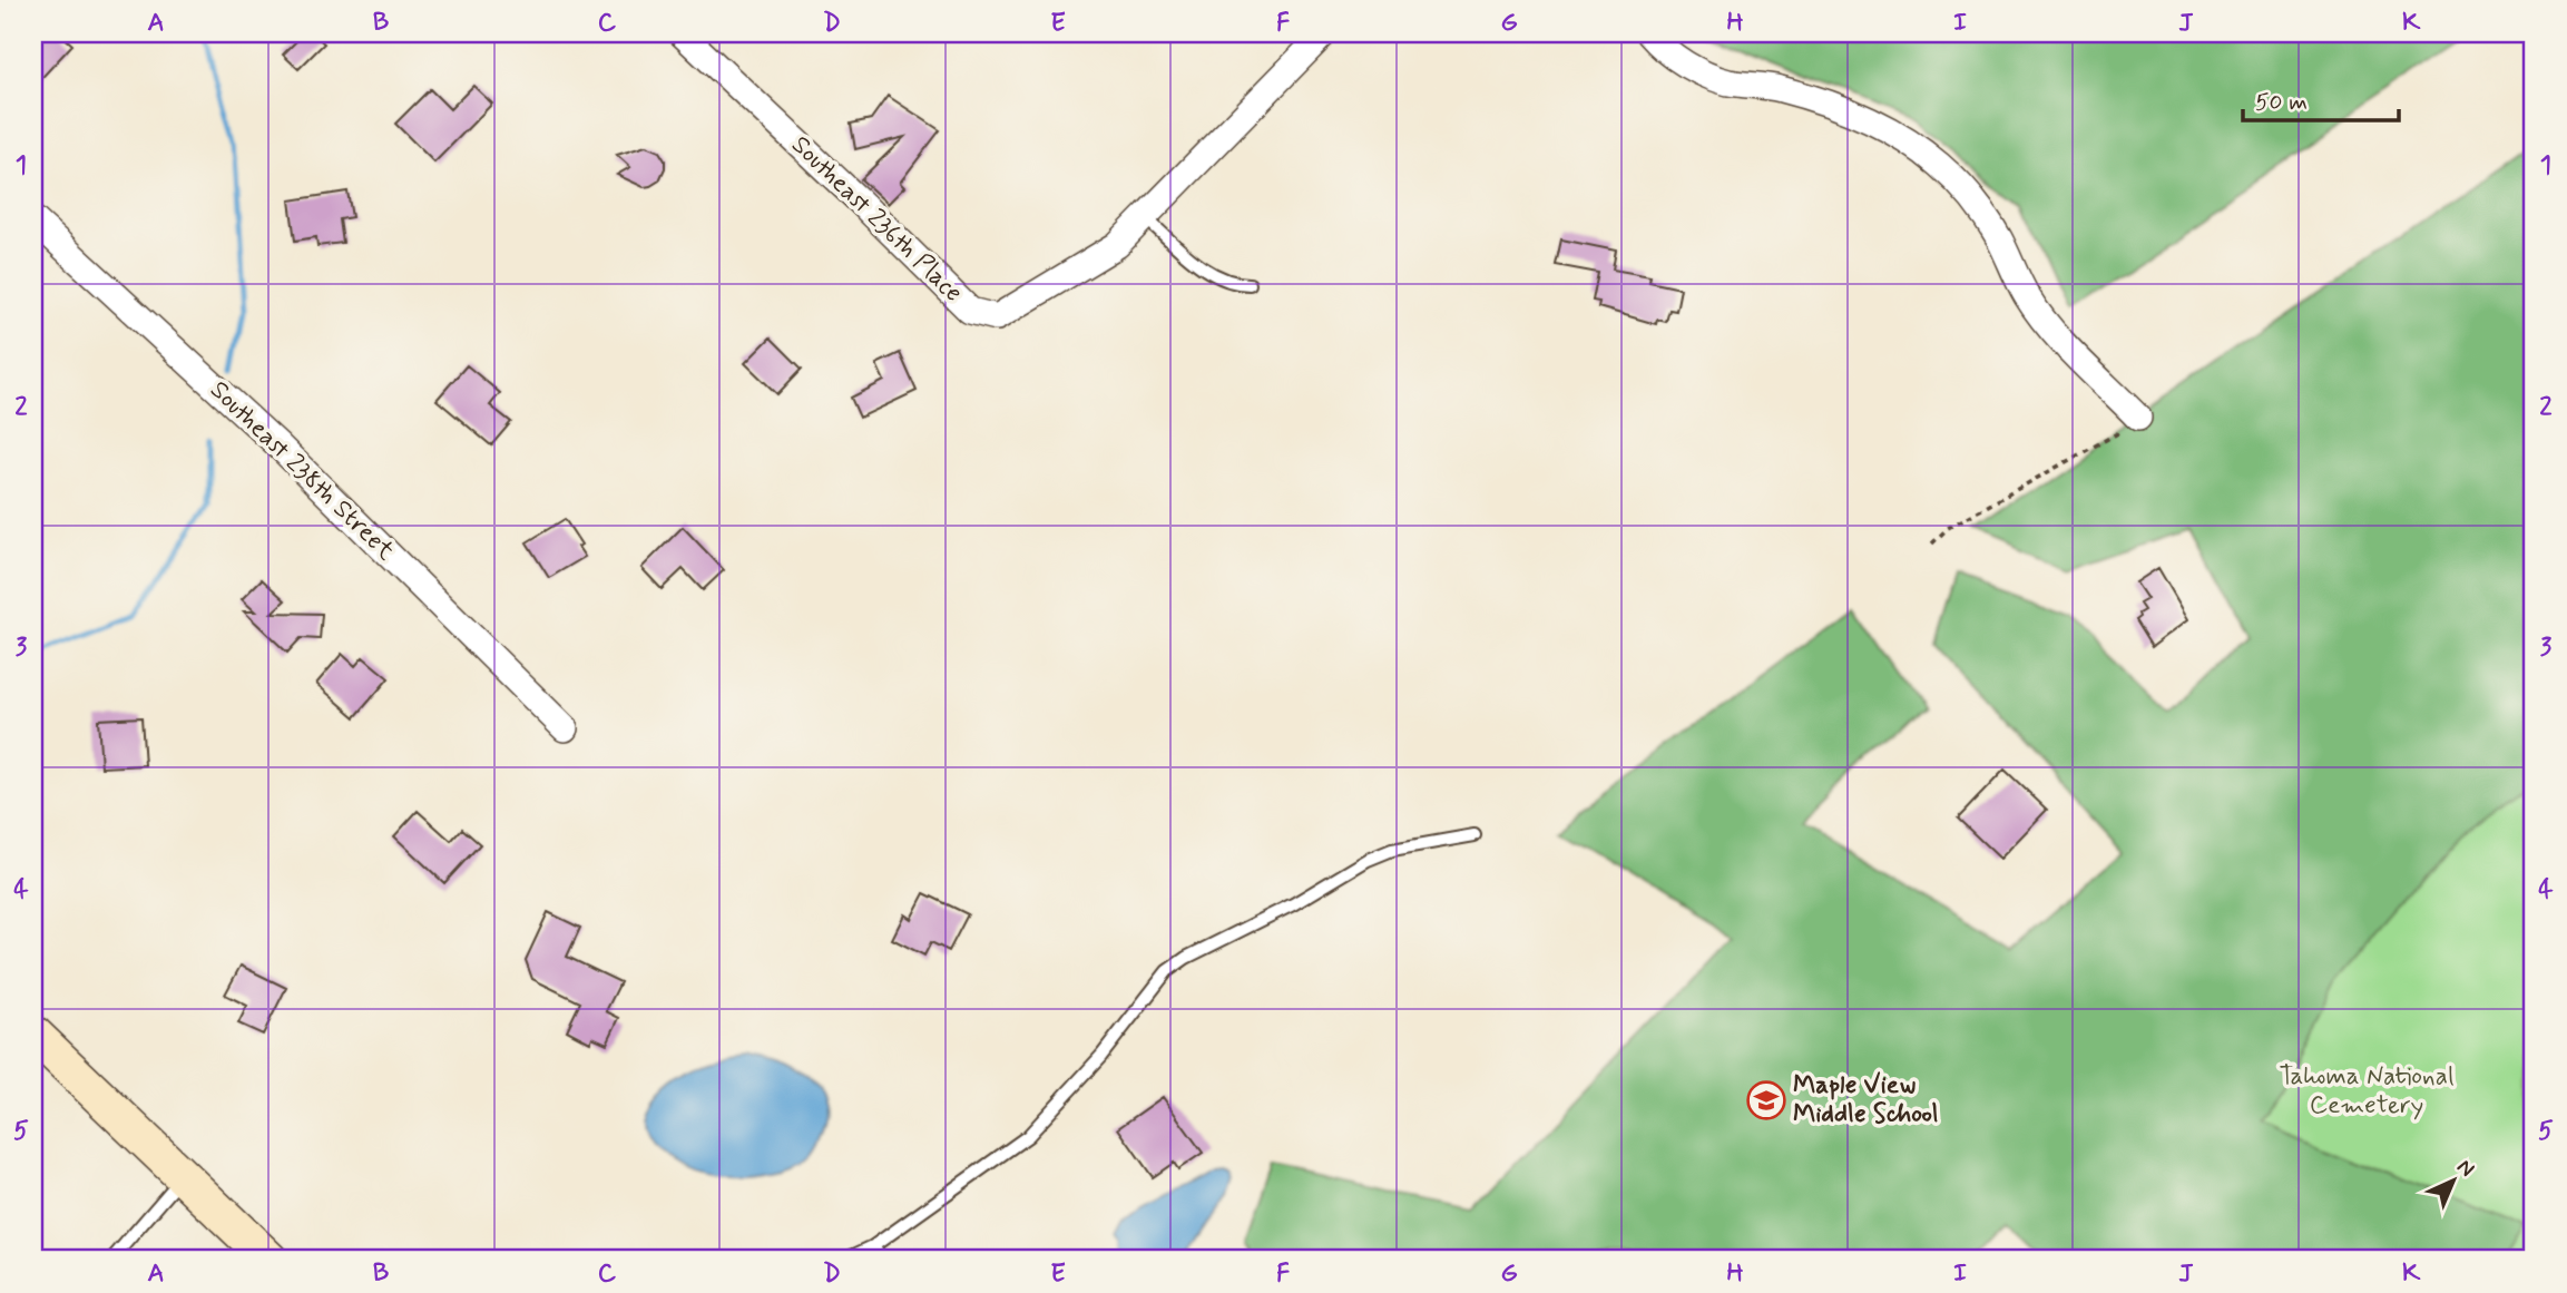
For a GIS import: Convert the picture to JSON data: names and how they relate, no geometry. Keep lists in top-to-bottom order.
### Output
{
  "streets": {
    "street": ["Southeast 236th Place", "Southeast 238th Street"]
  },
  "parks": ["Tahoma National Cemetery"],
  "places": {
    "school or university": ["Maple View Middle School"]
  },
  "scale_bar": "50 m",
  "north": "top right",
  "grid": {
    "columns": [
      "A",
      "B",
      "C",
      "D",
      "E",
      "F",
      "G",
      "H",
      "I",
      "J",
      "K"
    ],
    "rows": [
      "1",
      "2",
      "3",
      "4",
      "5"
    ]
  }
}
